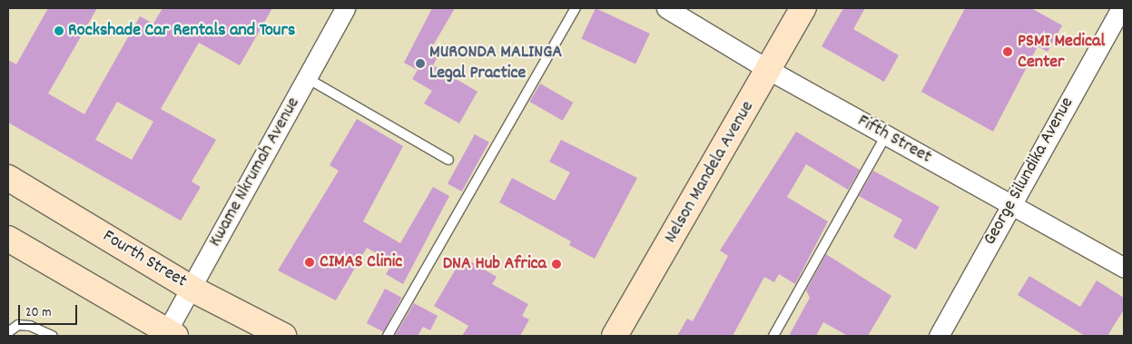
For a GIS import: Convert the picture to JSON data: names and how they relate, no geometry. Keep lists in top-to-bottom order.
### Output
{
  "streets": {
    "main road": ["Nelson Mandela Avenue", "Fourth Street"],
    "street": ["Fifth Street", "George Silundika Avenue", "Kwame Nkrumah Avenue"]
  },
  "crossings": [
    ["Fifth Street", "George Silundika Avenue"],
    ["Fifth Street", "Nelson Mandela Avenue"],
    ["Kwame Nkrumah Avenue", "Fourth Street"]
  ],
  "places": [
    "Rockshade Car Rentals and Tours",
    "PSMI Medical Center",
    "MURONDA MALINGA Legal Practice",
    "CIMAS Clinic",
    "DNA Hub Africa"
  ],
  "scale_bar": "20 m"
}
